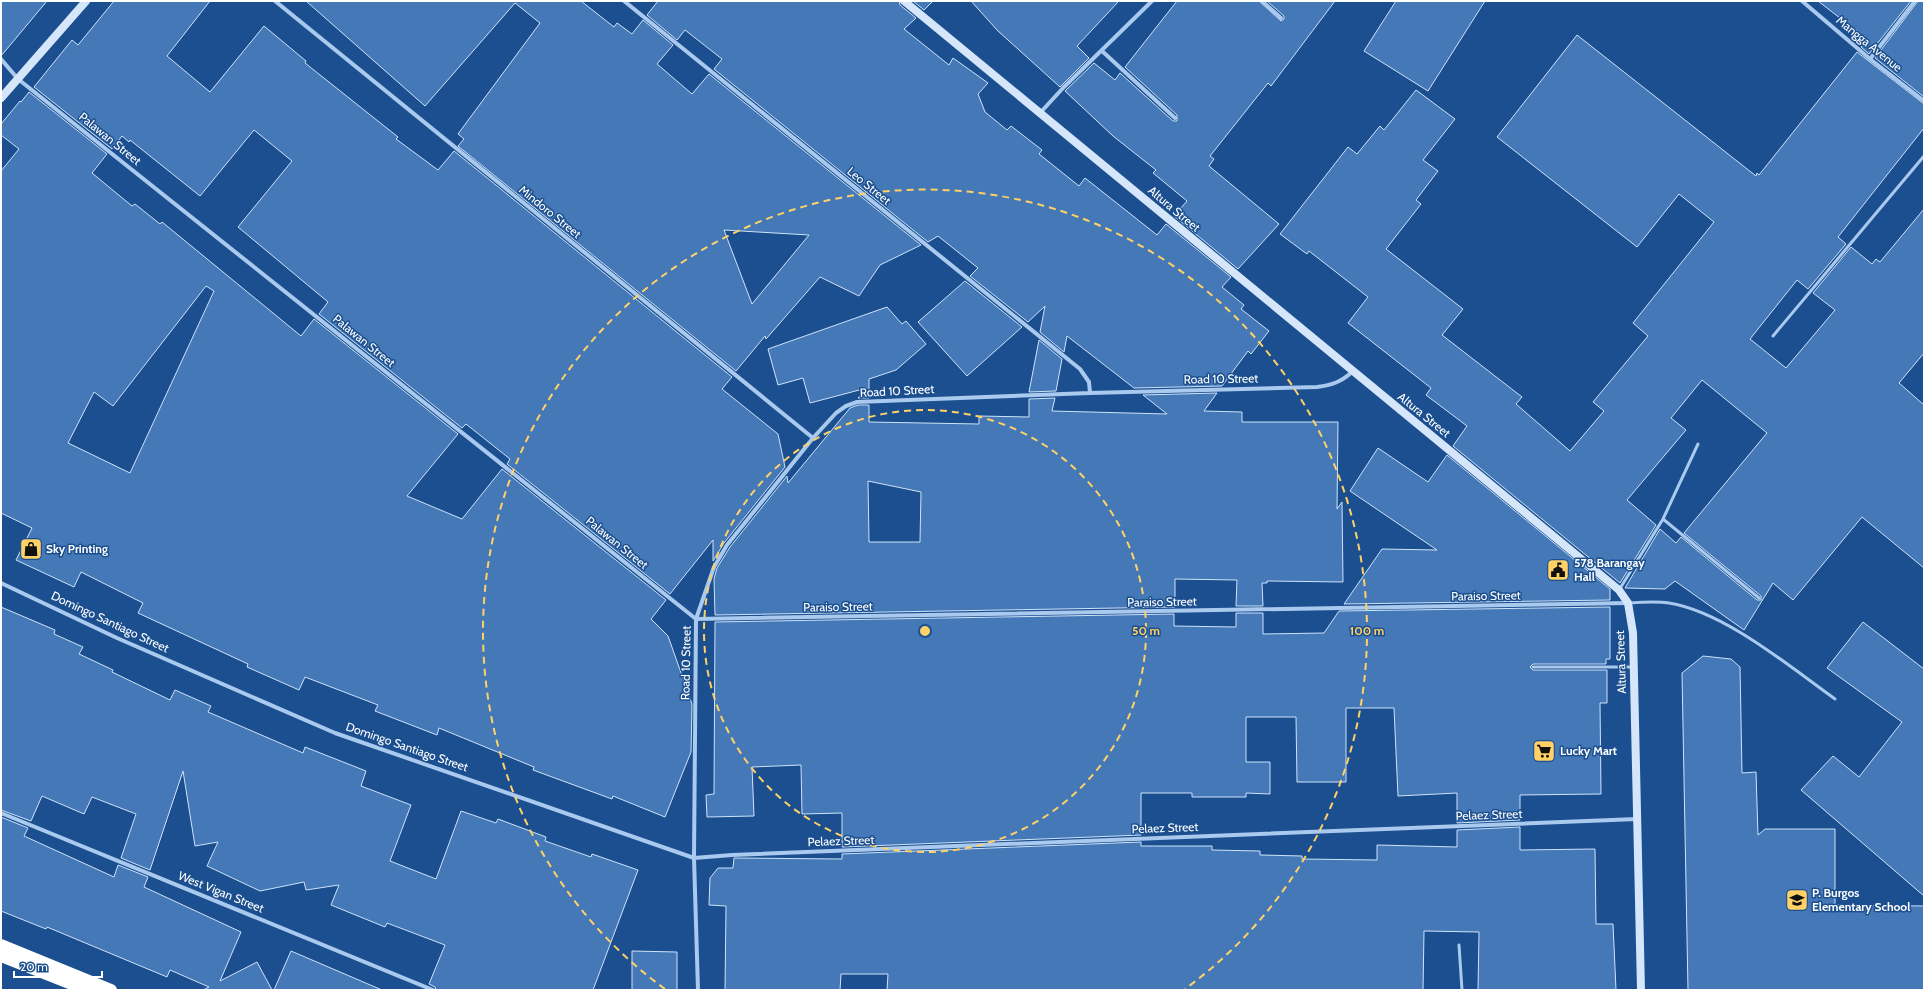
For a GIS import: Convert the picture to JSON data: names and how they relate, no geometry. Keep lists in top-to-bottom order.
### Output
{
  "streets": {
    "street": [
      "Mangga Avenue",
      "Palawan Street",
      "Leo Street",
      "Altura Street",
      "Mindoro Street",
      "Road 10 Street",
      "Paraiso Street",
      "Domingo Santiago Street",
      "Pelaez Street",
      "West Vigan Street"
    ]
  },
  "crossings": [
    ["Palawan Street", "Road 10 Street"],
    ["Palawan Street", "Paraiso Street"],
    ["Leo Street", "Road 10 Street"],
    ["Altura Street", "Road 10 Street"],
    ["Altura Street", "Paraiso Street"],
    ["Altura Street", "Pelaez Street"],
    ["Mindoro Street", "Road 10 Street"],
    ["Road 10 Street", "Paraiso Street"],
    ["Road 10 Street", "Domingo Santiago Street"],
    ["Road 10 Street", "Pelaez Street"],
    ["Domingo Santiago Street", "Pelaez Street"]
  ],
  "places": {
    "shop": ["Sky Printing"],
    "public building": ["578 Barangay Hall"],
    "supermarket": ["Lucky Mart"],
    "school or university": ["P. Burgos Elementary School"]
  },
  "scale_bar": "20 m",
  "rings": ["50 m", "100 m"]
}
